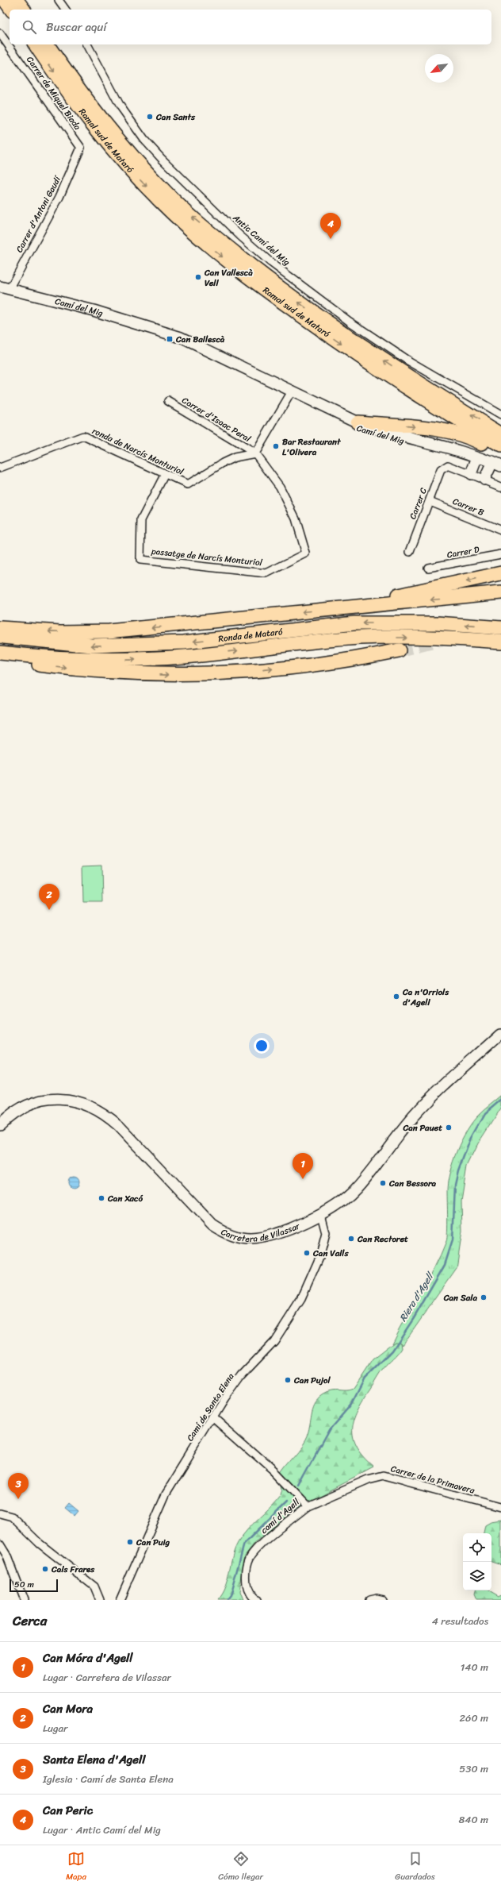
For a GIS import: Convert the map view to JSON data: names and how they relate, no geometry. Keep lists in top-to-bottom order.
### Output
{
  "streets": {
    "highway": ["Ramal sud de Mataró", "Ronda de Mataró"],
    "street": [
      "Carrer de Miquel Biada",
      "Carrer d'Antoni Gaudí",
      "Antic Camí del Mig",
      "Camí del Mig",
      "Carrer d'Isaac Peral",
      "ronda de Narcís Monturiol",
      "Carrer C",
      "Carrer B",
      "Carrer D",
      "passatge de Narcís Monturiol",
      "Carretera de Vilassar",
      "Camí de Santa Elena",
      "Carrer de la Primavera",
      "camí d'Agell"
    ]
  },
  "crossings": [
    ["Carrer de Miquel Biada", "Carrer d'Antoni Gaudí"],
    ["Carrer d'Antoni Gaudí", "Camí del Mig"],
    ["Carrer d'Isaac Peral", "ronda de Narcís Monturiol"],
    ["Carrer d'Isaac Peral", "passatge de Narcís Monturiol"],
    ["ronda de Narcís Monturiol", "passatge de Narcís Monturiol"],
    ["Carrer C", "Carrer B"],
    ["Carretera de Vilassar", "Camí de Santa Elena"],
    ["Camí de Santa Elena", "camí d'Agell"],
    ["Carrer de la Primavera", "camí d'Agell"]
  ],
  "water": ["Riera d'Agell"],
  "places": {
    "other": [
      "Can Sants",
      "Can Vallescà Vell",
      "Bar Restaurant L'Olivera",
      "Ca n'Orriols d'Agell",
      "Can Pauet",
      "Can Bessora",
      "Can Xacó",
      "Can Rectoret",
      "Can Valls",
      "Can Sala",
      "Can Pujol",
      "Can Puig",
      "Cals Frares"
    ],
    "transit": ["Can Ballescà"]
  },
  "scale_bar": "50 m",
  "north": "bottom left",
  "page": {
    "search": "Buscar aquí",
    "pins": [
      "4",
      "2",
      "1",
      "3"
    ],
    "scale": "50 m",
    "heading": ["Cerca", "4 resultados"],
    "list": [
      {
        "mark": "1",
        "name": "Can Móra d'Agell",
        "note": "Lugar · Carretera de Vilassar",
        "value": "140 m"
      },
      {
        "mark": "2",
        "name": "Can Mora",
        "note": "Lugar",
        "value": "260 m"
      },
      {
        "mark": "3",
        "name": "Santa Elena d'Agell",
        "note": "Iglesia · Camí de Santa Elena",
        "value": "530 m"
      },
      {
        "mark": "4",
        "name": "Can Peric",
        "note": "Lugar · Antic Camí del Mig",
        "value": "840 m"
      }
    ],
    "nav": ["Mapa", "Cómo llegar", "Guardados"]
  }
}
